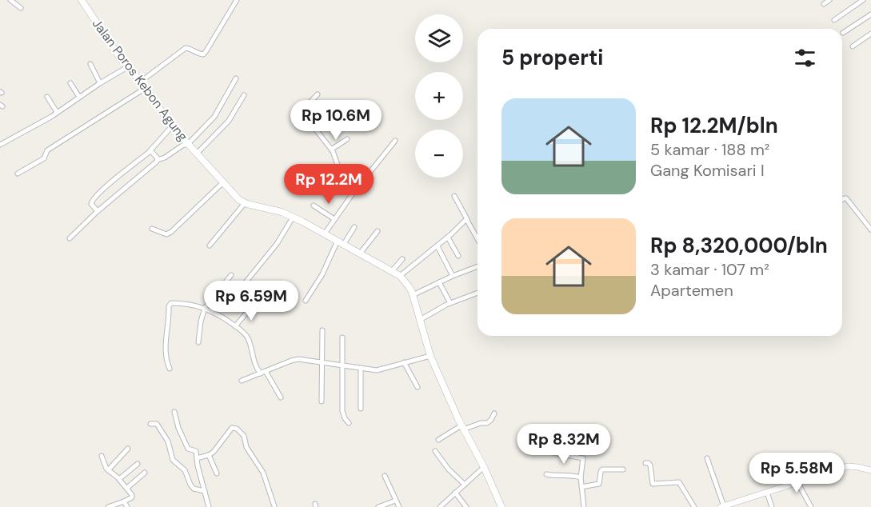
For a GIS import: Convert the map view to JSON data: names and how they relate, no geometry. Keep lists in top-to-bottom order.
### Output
{
  "streets": {
    "main road": ["Jalan Poros Kebon Agung"]
  },
  "page": {
    "map_buttons": ["+", "−"],
    "heading": "5 properti",
    "list": [
      {
        "name": "Rp 12.2M/bln",
        "note": "5 kamar · 188 m² · Gang Komisari I"
      },
      {
        "name": "Rp 8,320,000/bln",
        "note": "3 kamar · 107 m² · Apartemen"
      }
    ],
    "price": [
      "Rp 10.6M",
      "Rp 12.2M",
      "Rp 6.59M",
      "Rp 8.32M",
      "Rp 5.58M"
    ]
  }
}
